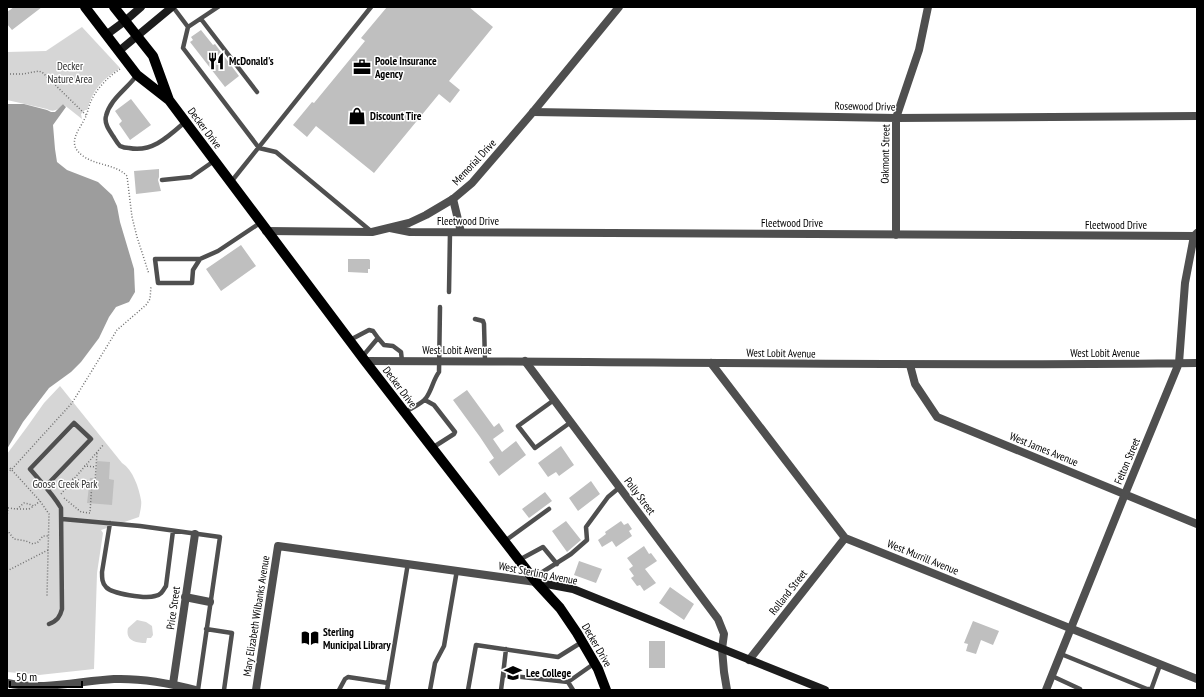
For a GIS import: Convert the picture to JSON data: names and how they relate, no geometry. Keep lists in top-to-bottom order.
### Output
{
  "streets": {
    "main road": ["Decker Drive", "West Sterling Avenue"],
    "street": [
      "Rosewood Drive",
      "Oakmont Street",
      "Memorial Drive",
      "Fleetwood Drive",
      "West Lobit Avenue",
      "West James Avenue",
      "Felton Street",
      "Polly Street",
      "West Murrill Avenue",
      "Rolland Street",
      "Price Street",
      "Mary Elizabeth Wilbanks Avenue"
    ]
  },
  "crossings": [
    ["Rosewood Drive", "Oakmont Street"],
    ["Rosewood Drive", "Memorial Drive"],
    ["Decker Drive", "Memorial Drive"],
    ["Decker Drive", "West Lobit Avenue"],
    ["Decker Drive", "West Sterling Avenue"],
    ["Oakmont Street", "Fleetwood Drive"],
    ["Memorial Drive", "Fleetwood Drive"],
    ["Fleetwood Drive", "Felton Street"],
    ["West Lobit Avenue", "West James Avenue"],
    ["West Lobit Avenue", "Felton Street"],
    ["West Lobit Avenue", "Polly Street"],
    ["West James Avenue", "Felton Street"],
    ["Felton Street", "West Murrill Avenue"],
    ["Polly Street", "West Sterling Avenue"],
    ["West Murrill Avenue", "Rolland Street"],
    ["West Sterling Avenue", "Rolland Street"],
    ["West Sterling Avenue", "Mary Elizabeth Wilbanks Avenue"]
  ],
  "parks": ["Decker Nature Area", "Goose Creek Park"],
  "places": {
    "restaurant": ["McDonald's"],
    "office": ["Poole Insurance Agency"],
    "shop": ["Discount Tire"],
    "library": ["Sterling Municipal Library"],
    "school or university": ["Lee College"]
  },
  "scale_bar": "50 m"
}
